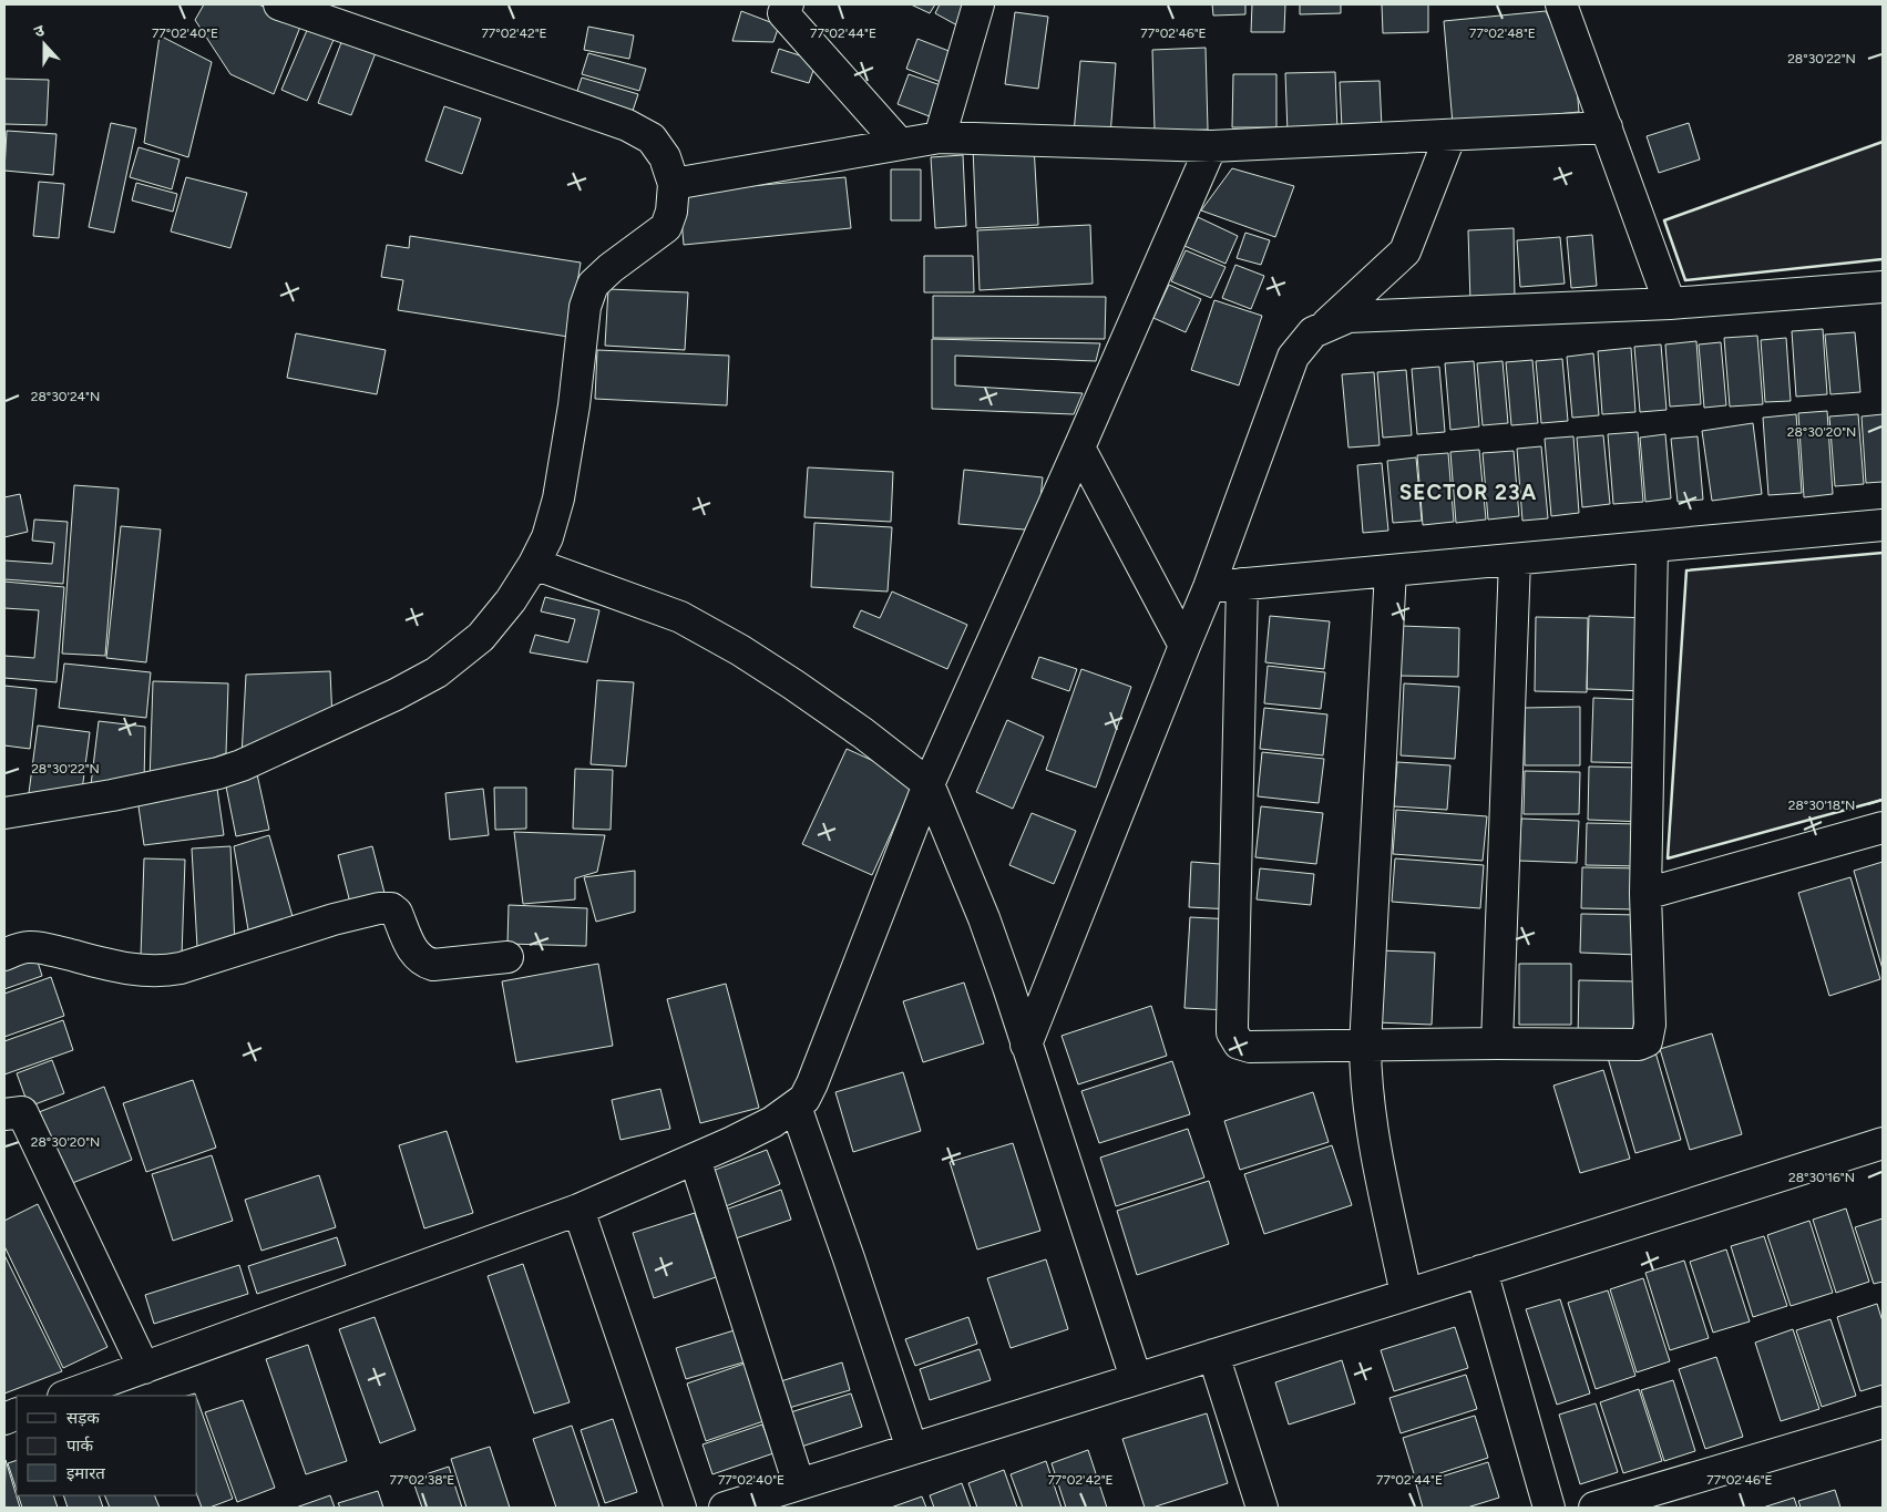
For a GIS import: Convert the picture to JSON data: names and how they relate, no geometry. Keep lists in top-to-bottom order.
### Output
{
  "districts": ["SECTOR 23A"],
  "legend": ["सड़क", "पार्क", "इमारत"],
  "north": "top",
  "coordinates": [
    "77°02'40\"E",
    "77°02'42\"E",
    "77°02'44\"E",
    "77°02'46\"E",
    "77°02'48\"E",
    "28°30'22\"N",
    "28°30'24\"N",
    "28°30'20\"N",
    "28°30'18\"N",
    "28°30'16\"N",
    "77°02'38\"E"
  ]
}
